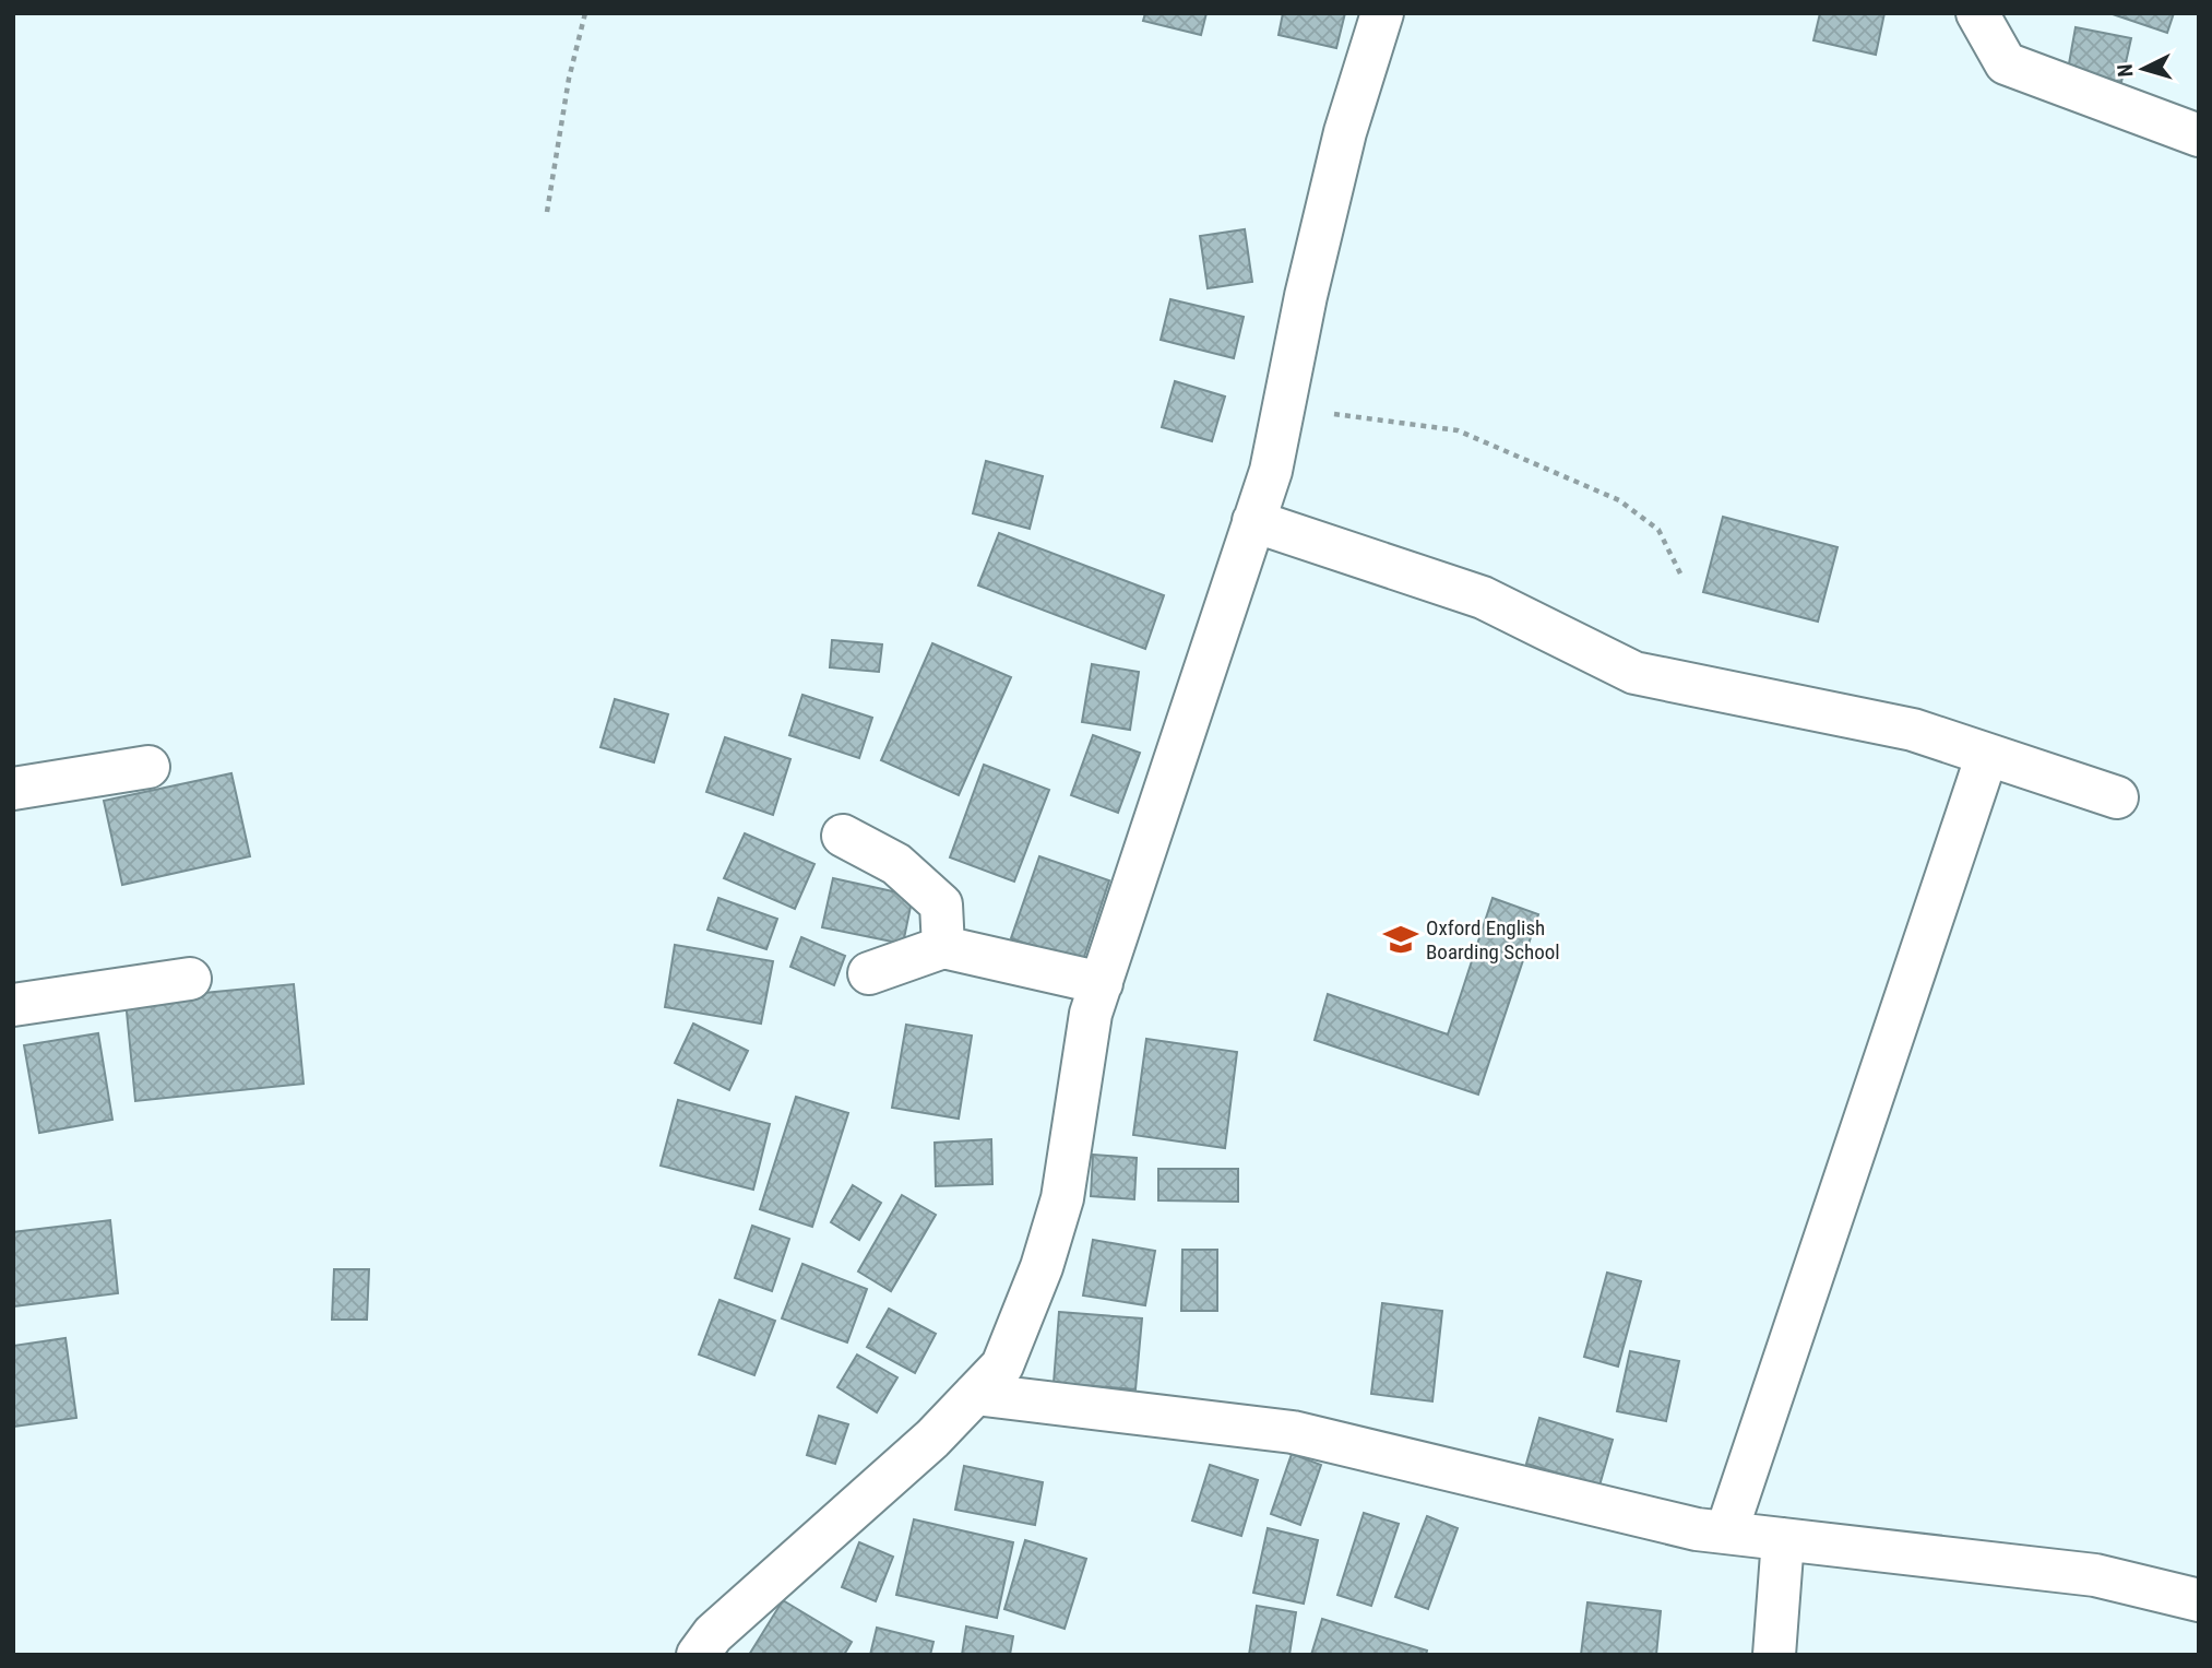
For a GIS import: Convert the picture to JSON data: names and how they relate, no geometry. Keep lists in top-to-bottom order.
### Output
{
  "places": {
    "school or university": ["Oxford English Boarding School"]
  },
  "north": "left"
}
